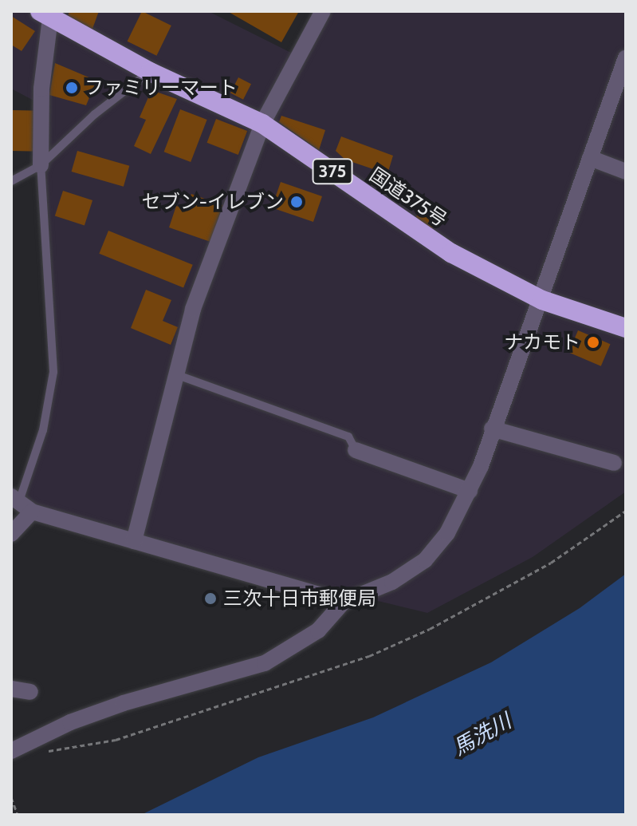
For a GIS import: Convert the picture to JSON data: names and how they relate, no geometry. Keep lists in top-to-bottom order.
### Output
{
  "streets": {
    "highway": ["375", "国道375号"]
  },
  "water": ["馬洗川"],
  "places": [
    "ファミリーマート",
    "セブン-イレブン",
    "ナカモト",
    "三次十日市郵便局"
  ]
}
